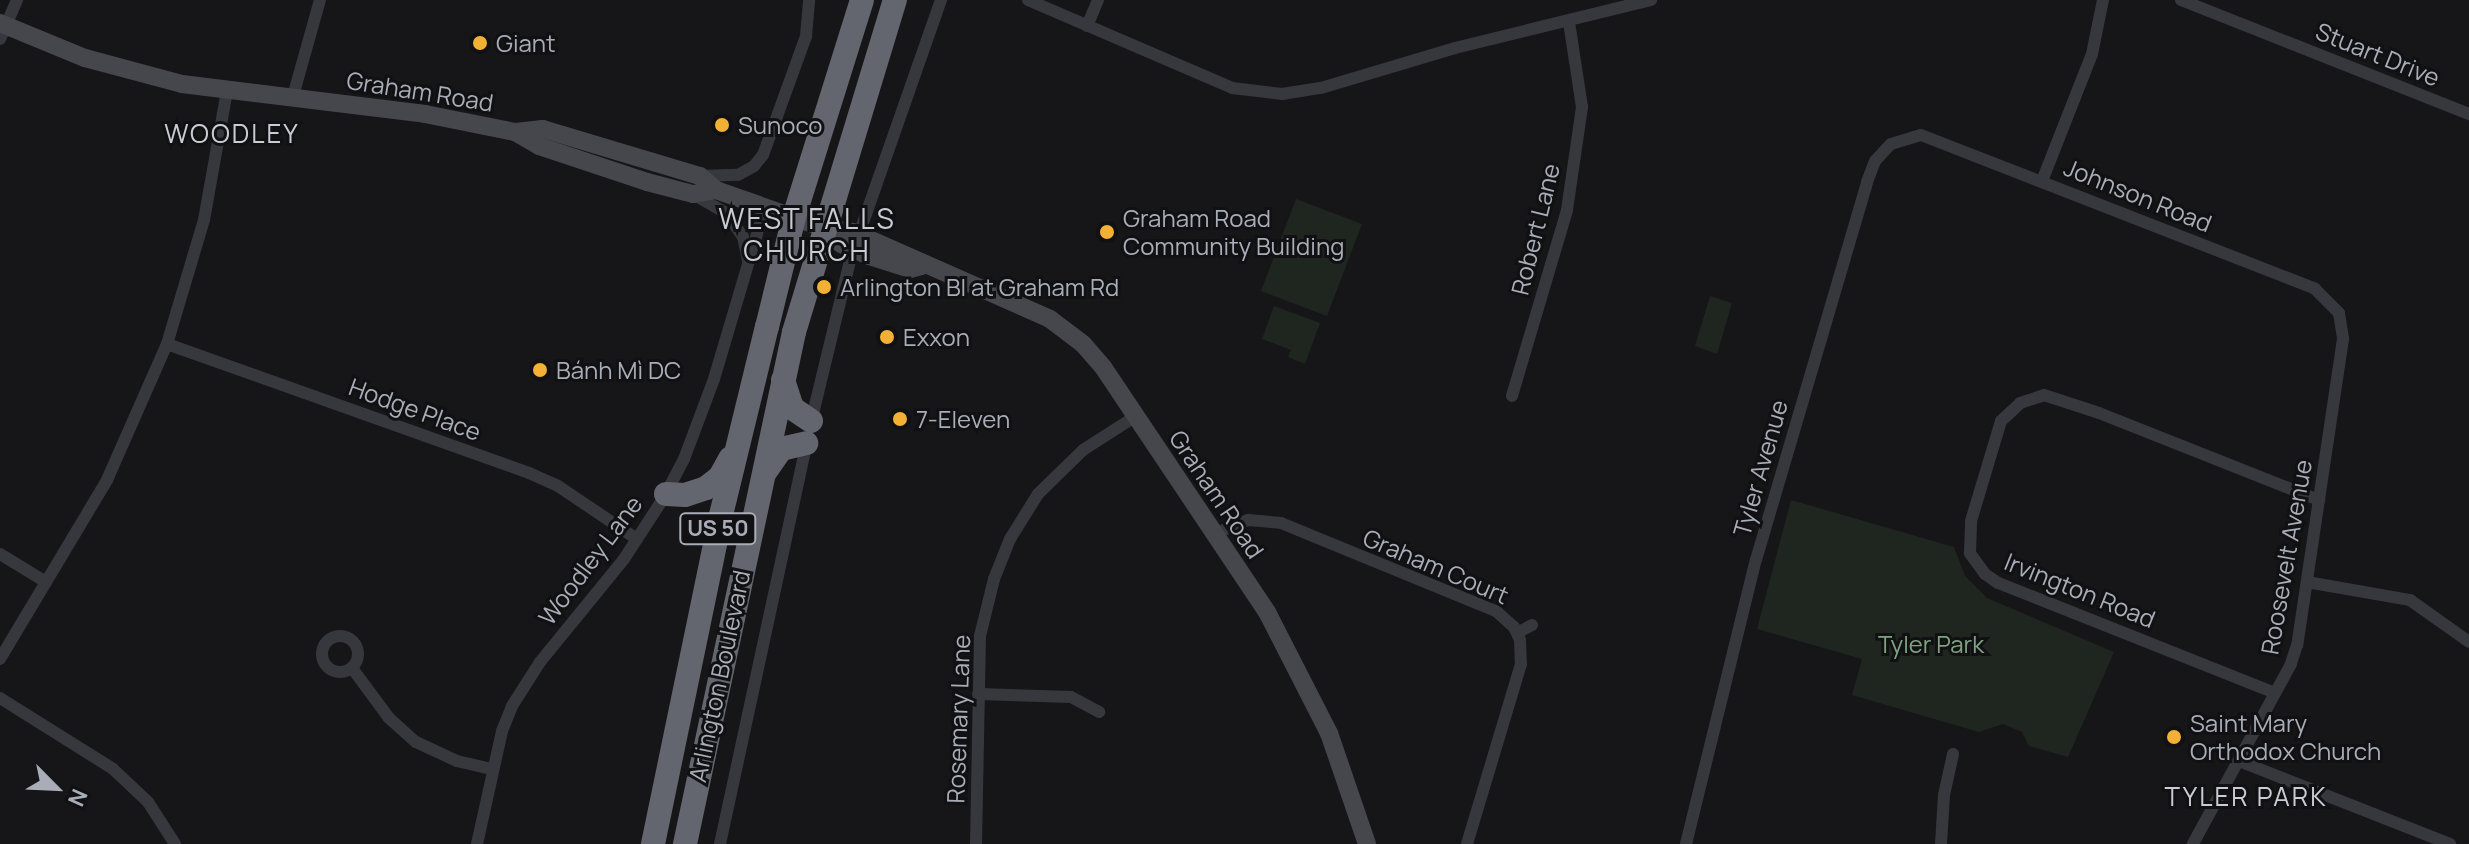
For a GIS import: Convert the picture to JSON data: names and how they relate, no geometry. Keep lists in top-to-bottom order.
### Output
{
  "streets": {
    "highway": ["US 50", "Arlington Boulevard"],
    "street": [
      "Stuart Drive",
      "Graham Road",
      "Johnson Road",
      "Robert Lane",
      "Hodge Place",
      "Tyler Avenue",
      "Roosevelt Avenue",
      "Woodley Lane",
      "Graham Court",
      "Irvington Road",
      "Rosemary Lane"
    ]
  },
  "crossings": [
    ["Graham Road", "Woodley Lane"],
    ["Graham Road", "Graham Court"],
    ["Graham Road", "Arlington Boulevard"],
    ["Graham Road", "Rosemary Lane"],
    ["Johnson Road", "Tyler Avenue"],
    ["Johnson Road", "Roosevelt Avenue"],
    ["Hodge Place", "Woodley Lane"],
    ["Roosevelt Avenue", "Irvington Road"]
  ],
  "districts": ["WOODLEY", "WEST FALLS CHURCH", "TYLER PARK"],
  "parks": ["Tyler Park"],
  "places": [
    "Giant",
    "Sunoco",
    "Graham Road Community Building",
    "Arlington Bl at Graham Rd",
    "Exxon",
    "Bánh Mì DC",
    "7-Eleven",
    "Saint Mary Orthodox Church"
  ],
  "north": "bottom right"
}
